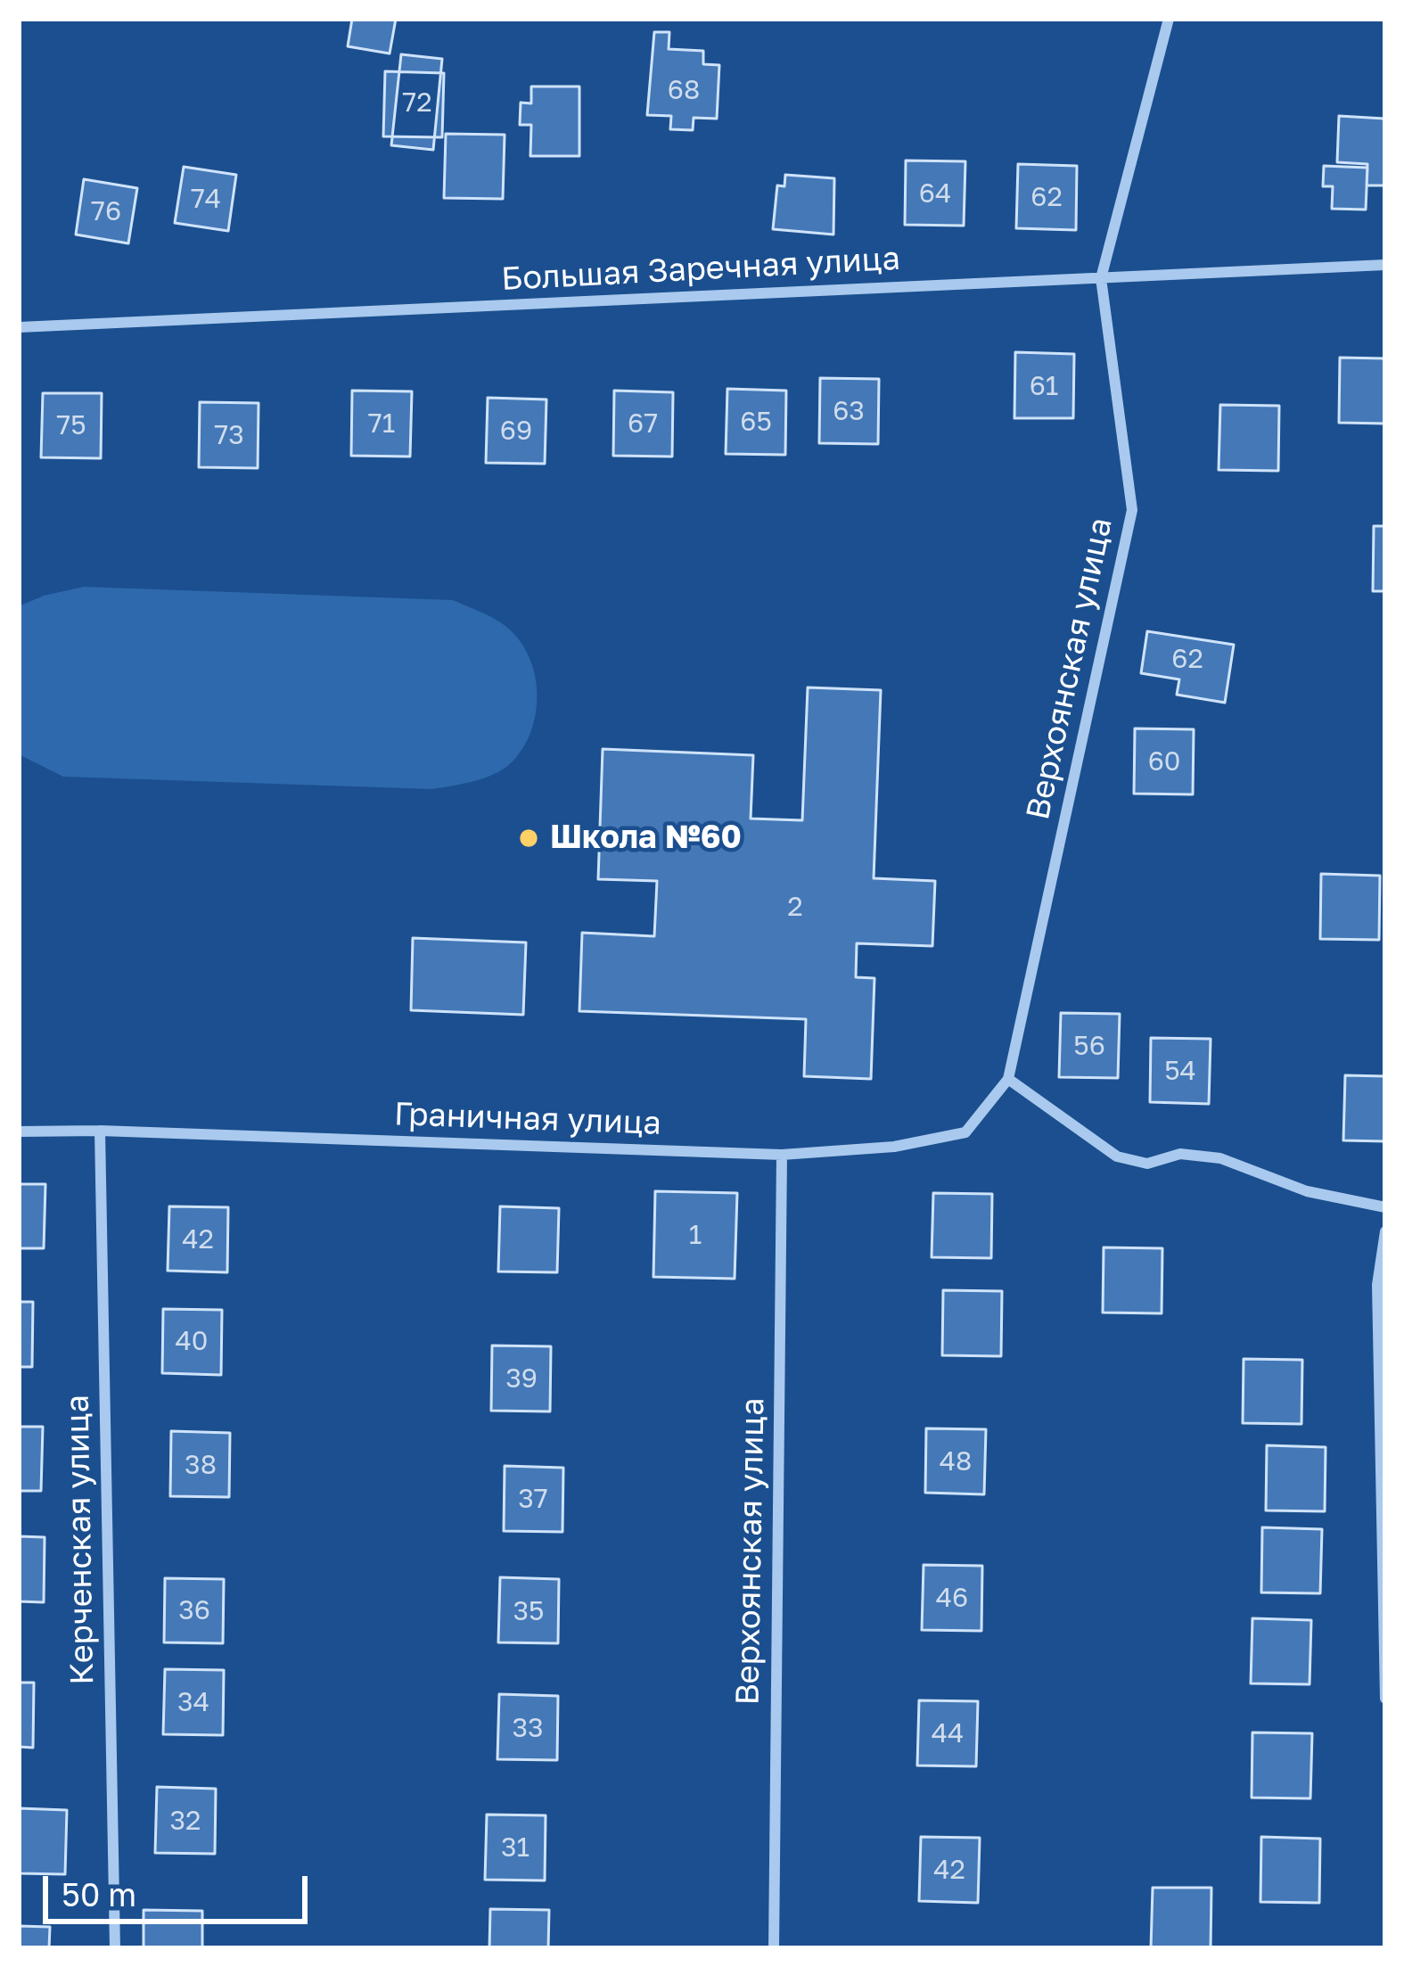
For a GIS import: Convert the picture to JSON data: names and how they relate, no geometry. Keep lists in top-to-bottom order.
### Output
{
  "streets": {
    "street": [
      "Большая Заречная улица",
      "Верхоянская улица",
      "Граничная улица",
      "Керченская улица"
    ]
  },
  "crossings": [
    ["Большая Заречная улица", "Верхоянская улица"],
    ["Верхоянская улица", "Граничная улица"],
    ["Граничная улица", "Керченская улица"]
  ],
  "places": ["Школа №60"],
  "house_numbers": [
    "68",
    "72",
    "64",
    "62",
    "74",
    "76",
    "61",
    "63",
    "65",
    "71",
    "67",
    "75",
    "69",
    "73",
    "62",
    "60",
    "2",
    "56",
    "54",
    "1",
    "42",
    "40",
    "39",
    "48",
    "38",
    "37",
    "46",
    "36",
    "35",
    "34",
    "33",
    "44",
    "32",
    "31",
    "42"
  ],
  "scale_bar": "50 m"
}
